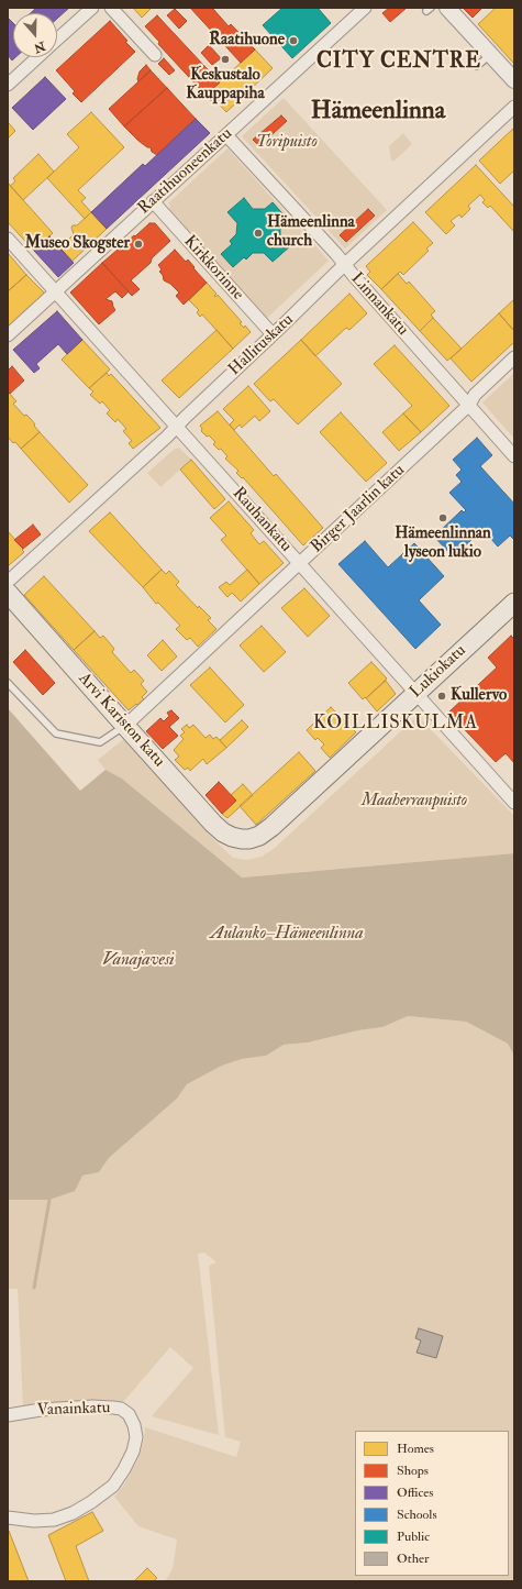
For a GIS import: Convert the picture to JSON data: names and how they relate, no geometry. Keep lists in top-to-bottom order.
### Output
{
  "streets": {
    "main road": ["Lukiokatu", "Arvi Kariston katu"],
    "street": [
      "Raatihuoneenkatu",
      "Kirkkorinne",
      "Linnankatu",
      "Hallituskatu",
      "Birger Jaarlin katu",
      "Rauhankatu",
      "Vanainkatu"
    ]
  },
  "crossings": [
    ["Raatihuoneenkatu", "Kirkkorinne"],
    ["Raatihuoneenkatu", "Linnankatu"],
    ["Raatihuoneenkatu", "Rauhankatu"],
    ["Kirkkorinne", "Hallituskatu"],
    ["Linnankatu", "Hallituskatu"],
    ["Linnankatu", "Birger Jaarlin katu"],
    ["Hallituskatu", "Rauhankatu"],
    ["Birger Jaarlin katu", "Rauhankatu"],
    ["Birger Jaarlin katu", "Arvi Kariston katu"],
    ["Rauhankatu", "Lukiokatu"],
    ["Lukiokatu", "Arvi Kariston katu"]
  ],
  "districts": ["CITY CENTRE", "Hämeenlinna", "KOILLISKULMA"],
  "water": ["Aulanko–Hämeenlinna", "Vanajavesi"],
  "parks": ["Toripuisto", "Maaherranpuisto"],
  "places": [
    "Raatihuone",
    "Keskustalo Kauppapiha",
    "Hämeenlinna church",
    "Museo Skogster",
    "Hämeenlinnan lyseon lukio",
    "Kullervo"
  ],
  "legend": [
    "Homes",
    "Shops",
    "Offices",
    "Schools",
    "Public",
    "Other"
  ],
  "north": "bottom"
}
